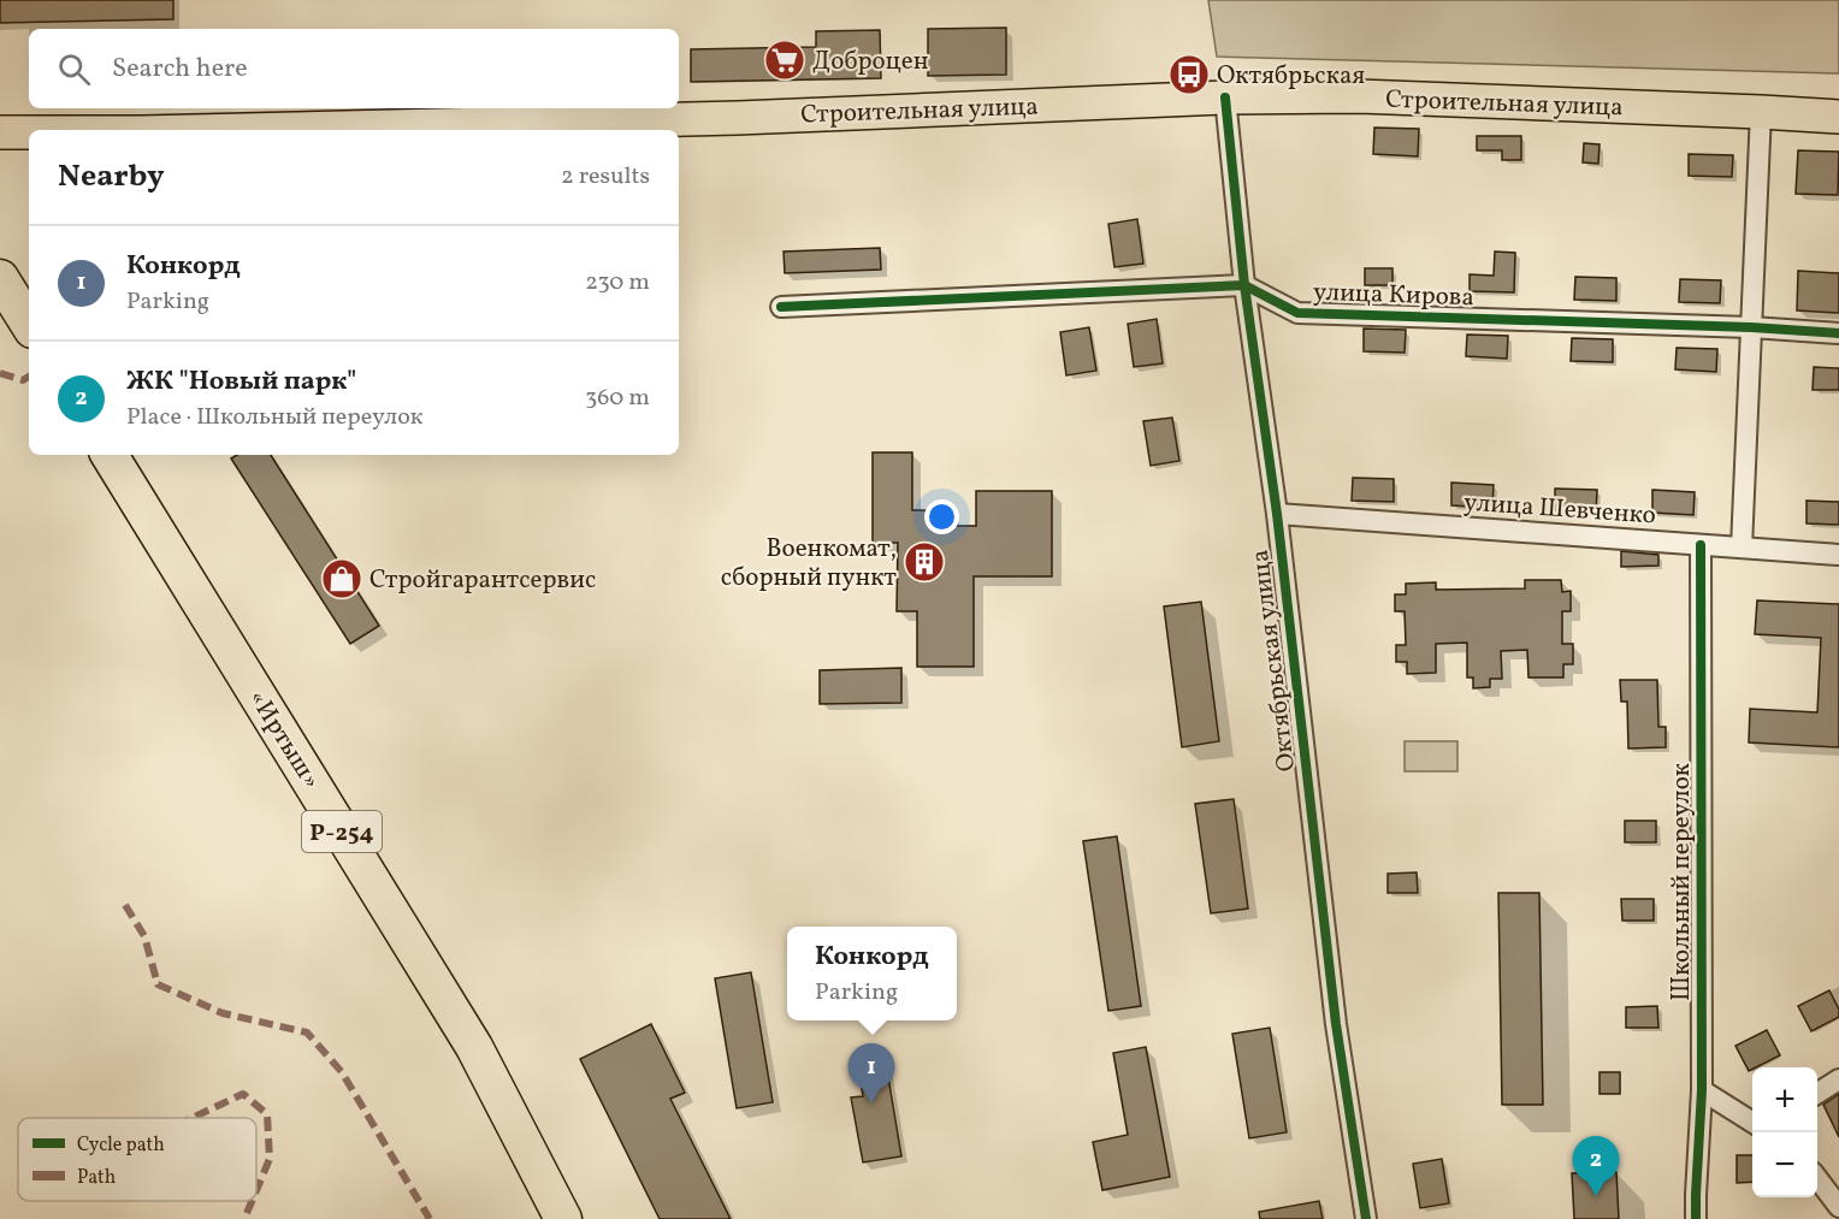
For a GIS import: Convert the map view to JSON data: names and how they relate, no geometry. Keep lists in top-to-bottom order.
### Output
{
  "streets": {
    "highway": ["«Иртыш»", "Р-254"],
    "main road": ["Строительная улица"],
    "street": [
      "улица Кирова",
      "улица Шевченко",
      "Октябрьская улица",
      "Школьный переулок"
    ]
  },
  "crossings": [
    ["Строительная улица", "Октябрьская улица"],
    ["улица Кирова", "Октябрьская улица"],
    ["улица Шевченко", "Октябрьская улица"],
    ["улица Шевченко", "Школьный переулок"]
  ],
  "places": {
    "supermarket": ["Доброцен"],
    "bus stop": ["Октябрьская"],
    "building": ["Военкомат, сборный пункт"],
    "shop": ["Стройгарантсервис"]
  },
  "legend": ["Cycle path", "Path"],
  "page": {
    "search": "Search here",
    "heading": ["Nearby", "2 results"],
    "list": [
      {
        "mark": "1",
        "name": "Конкорд",
        "note": "Parking",
        "value": "230 m"
      },
      {
        "mark": "2",
        "name": "ЖК \"Новый парк\"",
        "note": "Place · Школьный переулок",
        "value": "360 m"
      }
    ],
    "popup": ["Конкорд", "Parking"],
    "pins": ["1", "2"],
    "map_buttons": ["+", "−"]
  }
}
